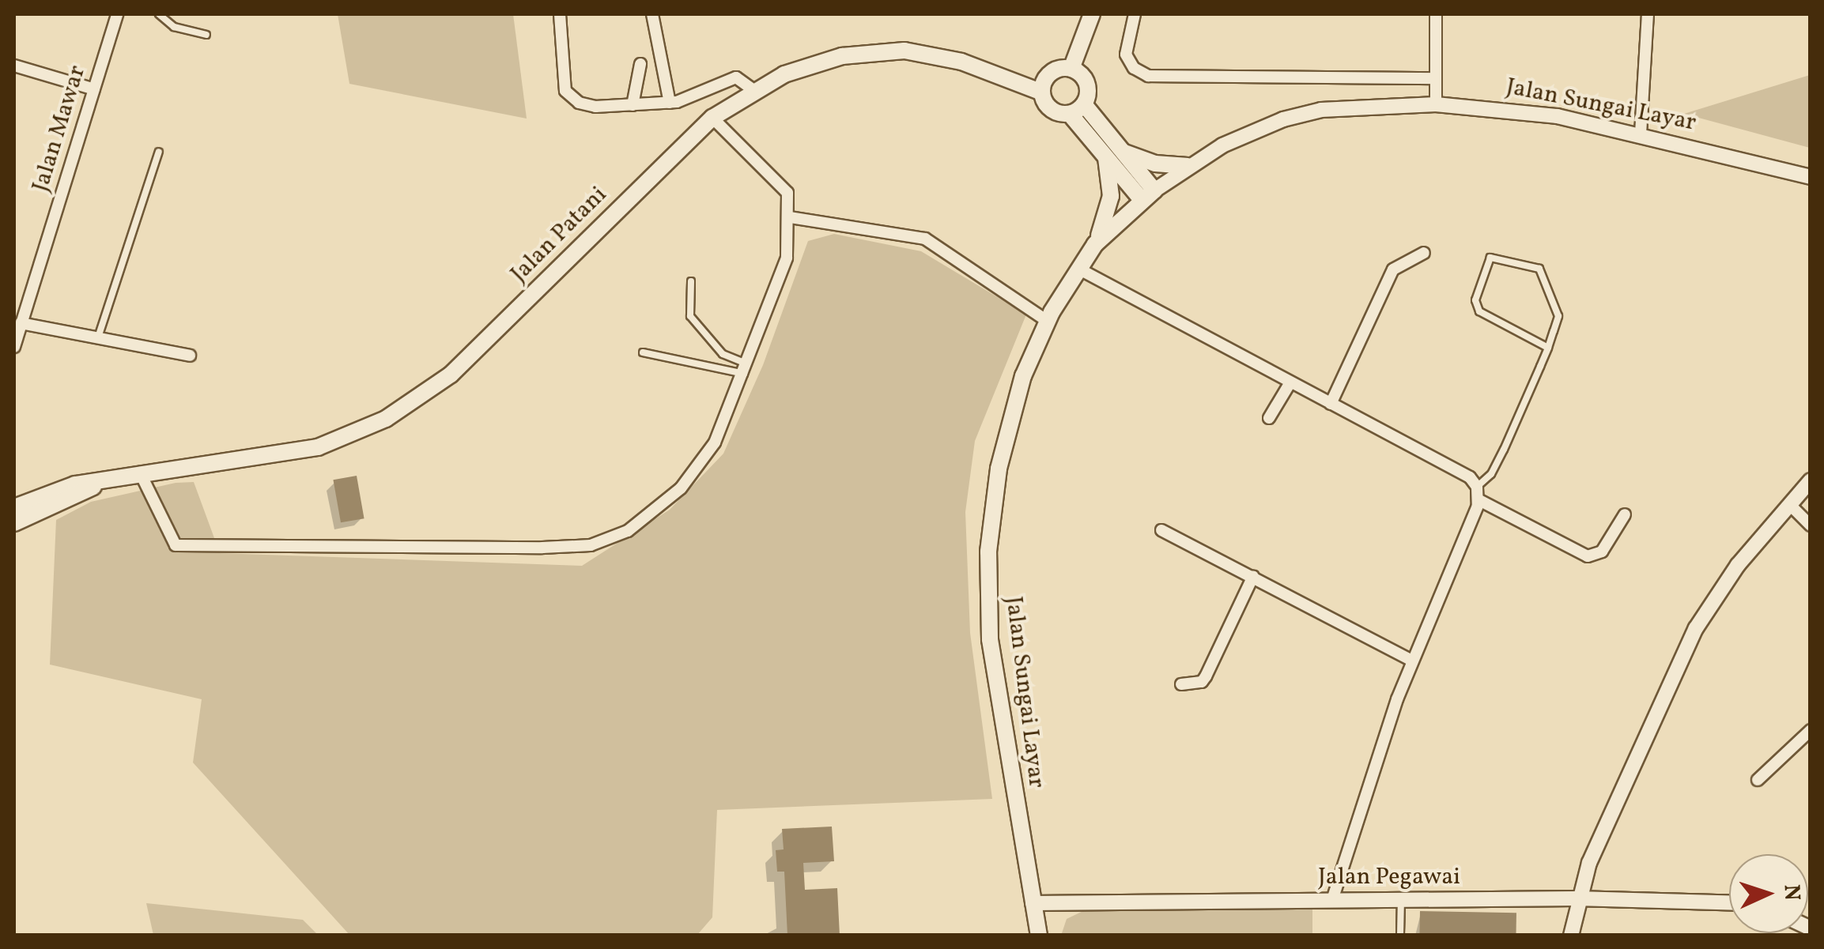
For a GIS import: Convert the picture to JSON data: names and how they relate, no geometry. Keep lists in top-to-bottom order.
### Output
{
  "streets": {
    "main road": ["Jalan Sungai Layar", "Jalan Patani"],
    "street": ["Jalan Mawar", "Jalan Pegawai"]
  },
  "crossings": [
    ["Jalan Sungai Layar", "Jalan Pegawai"]
  ],
  "north": "right"
}
